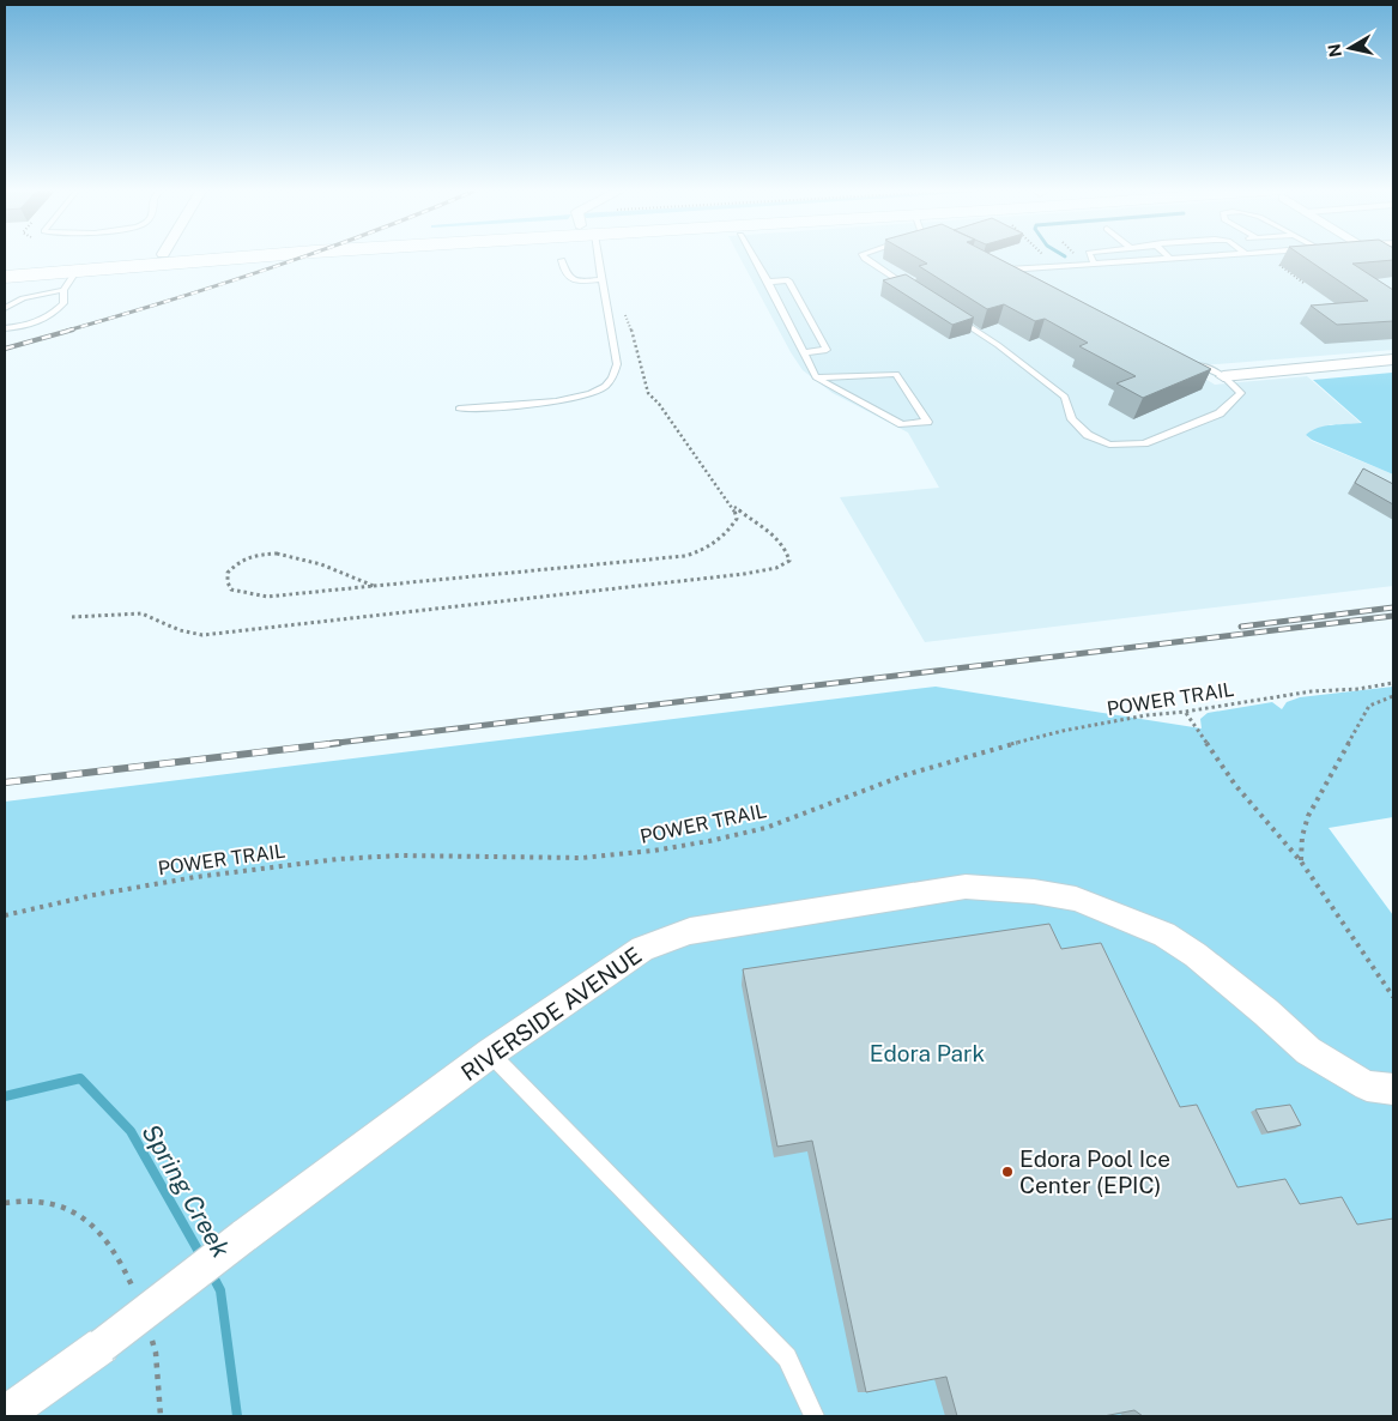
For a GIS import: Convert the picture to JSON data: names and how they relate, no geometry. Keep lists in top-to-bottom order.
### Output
{
  "streets": {
    "street": ["RIVERSIDE AVENUE"],
    "path": ["POWER TRAIL"]
  },
  "water": ["Spring Creek"],
  "parks": ["Edora Park"],
  "places": ["Edora Pool Ice Center (EPIC)"],
  "north": "left"
}
